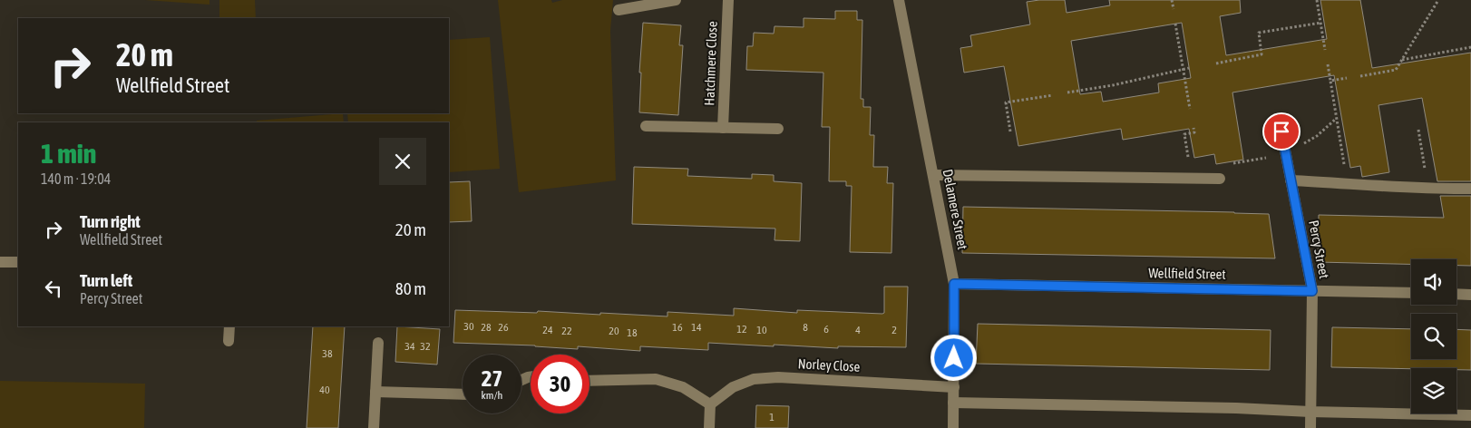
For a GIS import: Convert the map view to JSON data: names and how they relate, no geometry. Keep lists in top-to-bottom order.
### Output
{
  "streets": {
    "street": [
      "Hatchmere Close",
      "Delamere Street",
      "Percy Street",
      "Wellfield Street",
      "Norley Close"
    ]
  },
  "crossings": [
    ["Delamere Street", "Wellfield Street"],
    ["Delamere Street", "Norley Close"],
    ["Percy Street", "Wellfield Street"]
  ],
  "house_numbers": [
    "30",
    "28",
    "26",
    "16",
    "14",
    "8",
    "12",
    "6",
    "24",
    "10",
    "4",
    "2",
    "22",
    "20",
    "18",
    "34",
    "32",
    "38",
    "40",
    "1"
  ],
  "page": {
    "turn": ["20 m", "Wellfield Street"],
    "heading": ["1 min", "140 m · 19:04"],
    "list": [
      {
        "name": "Turn right",
        "note": "Wellfield Street",
        "value": "20 m"
      },
      {
        "name": "Turn left",
        "note": "Percy Street",
        "value": "80 m"
      }
    ],
    "speed": "27 km/h",
    "limit": "30"
  }
}
